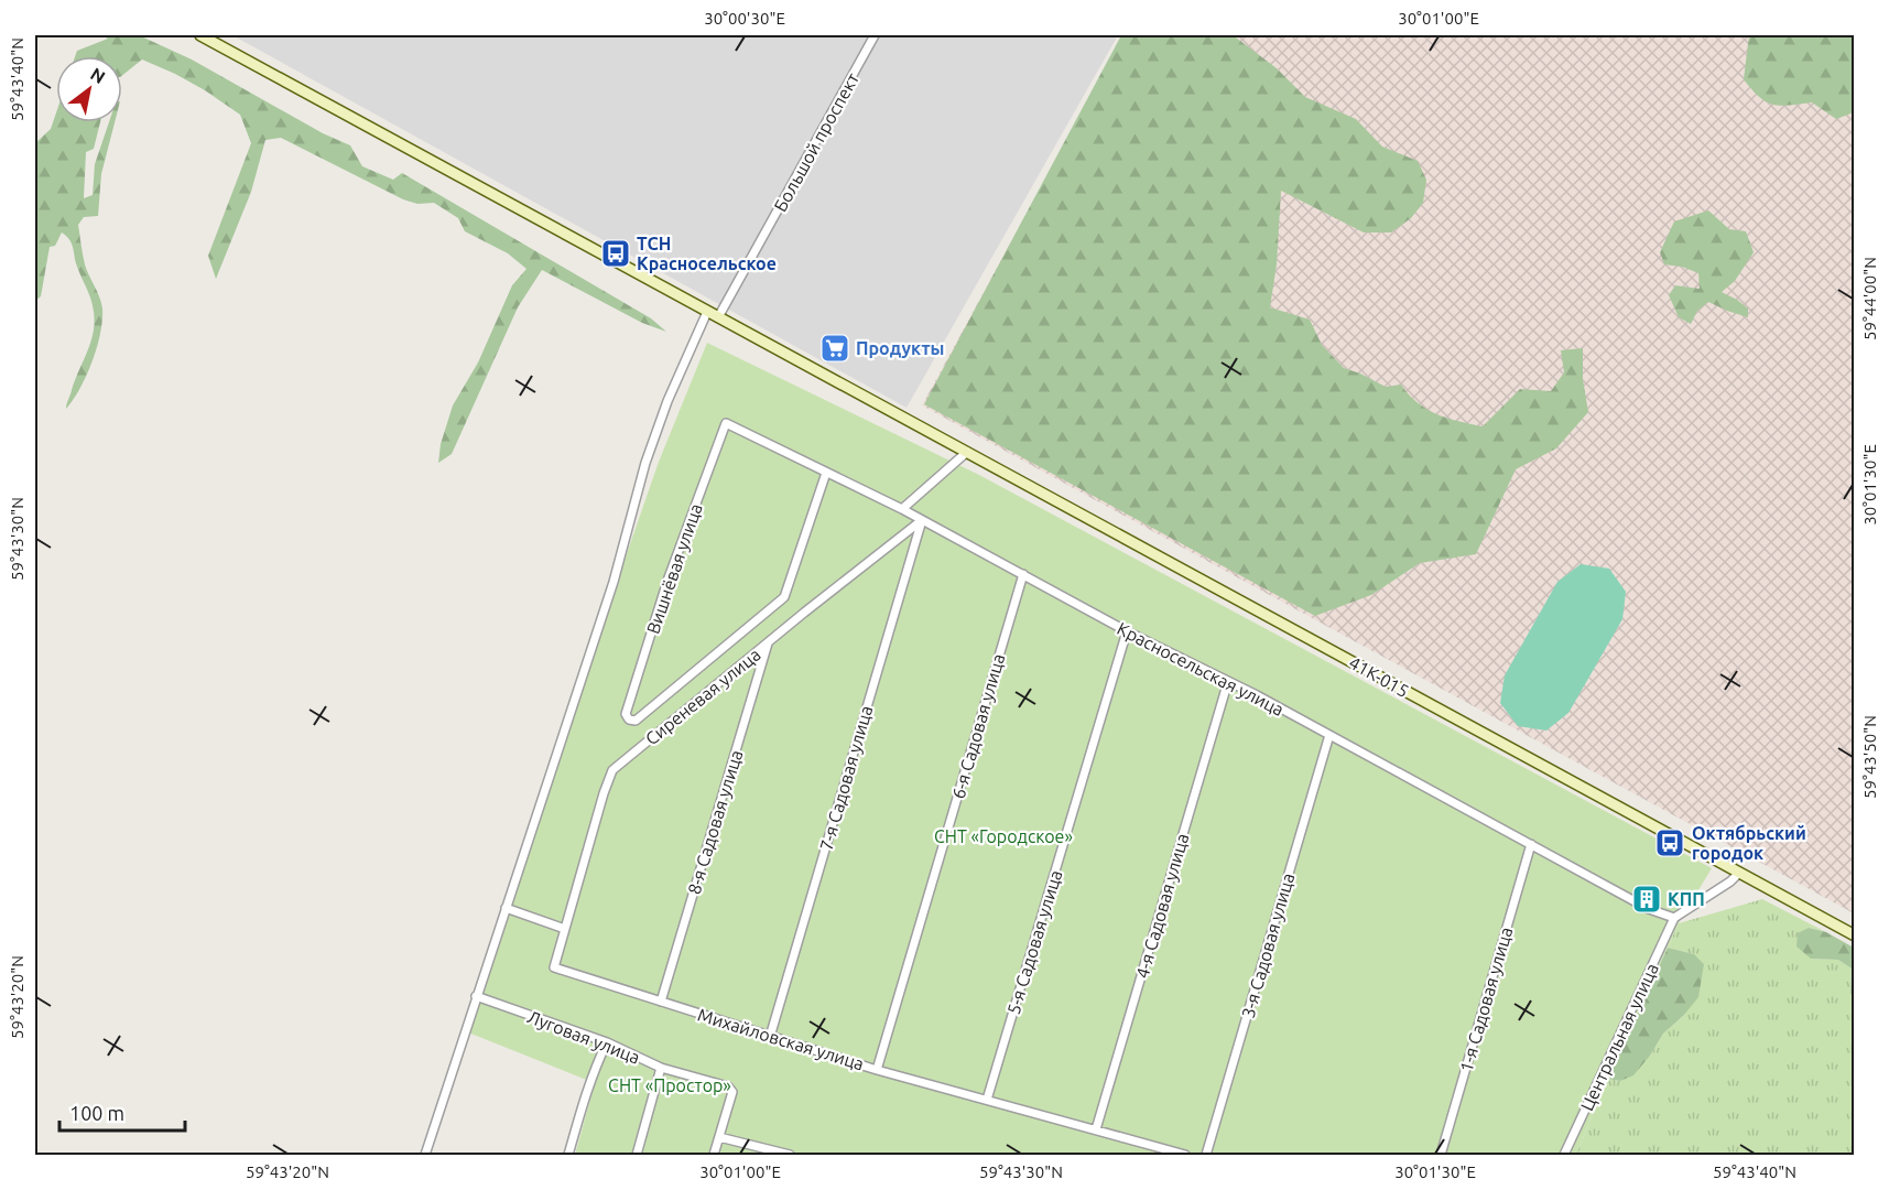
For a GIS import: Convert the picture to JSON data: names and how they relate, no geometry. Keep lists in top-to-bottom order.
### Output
{
  "streets": {
    "main road": ["41К-015"],
    "street": [
      "Большой проспект",
      "Вишнёвая улица",
      "Красносельская улица",
      "Сиреневая улица",
      "6-я Садовая улица",
      "7-я Садовая улица",
      "8-я Садовая улица",
      "4-я Садовая улица",
      "5-я Садовая улица",
      "3-я Садовая улица",
      "1-я Садовая улица",
      "Луговая улица",
      "Центральная улица",
      "Михайловская улица"
    ]
  },
  "crossings": [
    ["Большой проспект", "41К-015"],
    ["Вишнёвая улица", "Красносельская улица"],
    ["Красносельская улица", "Сиреневая улица"],
    ["Красносельская улица", "6-я Садовая улица"],
    ["Красносельская улица", "7-я Садовая улица"],
    ["Красносельская улица", "4-я Садовая улица"],
    ["Красносельская улица", "5-я Садовая улица"],
    ["Красносельская улица", "3-я Садовая улица"],
    ["Красносельская улица", "1-я Садовая улица"],
    ["Красносельская улица", "Центральная улица"],
    ["Сиреневая улица", "7-я Садовая улица"],
    ["Сиреневая улица", "8-я Садовая улица"],
    ["Сиреневая улица", "Михайловская улица"],
    ["6-я Садовая улица", "Михайловская улица"],
    ["7-я Садовая улица", "Михайловская улица"],
    ["8-я Садовая улица", "Михайловская улица"],
    ["4-я Садовая улица", "Михайловская улица"],
    ["5-я Садовая улица", "Михайловская улица"]
  ],
  "parks": ["СНТ «Городское»", "СНТ «Простор»"],
  "places": {
    "bus stop": ["ТСН Красносельское", "Октябрьский городок"],
    "supermarket": ["Продукты"],
    "building": ["КПП"]
  },
  "scale_bar": "100 m",
  "north": "top right",
  "coordinates": [
    "30°00'30\"E",
    "30°01'00\"E",
    "59°43'40\"N",
    "59°44'00\"N",
    "30°01'30\"E",
    "59°43'30\"N",
    "59°43'50\"N",
    "59°43'20\"N"
  ]
}
